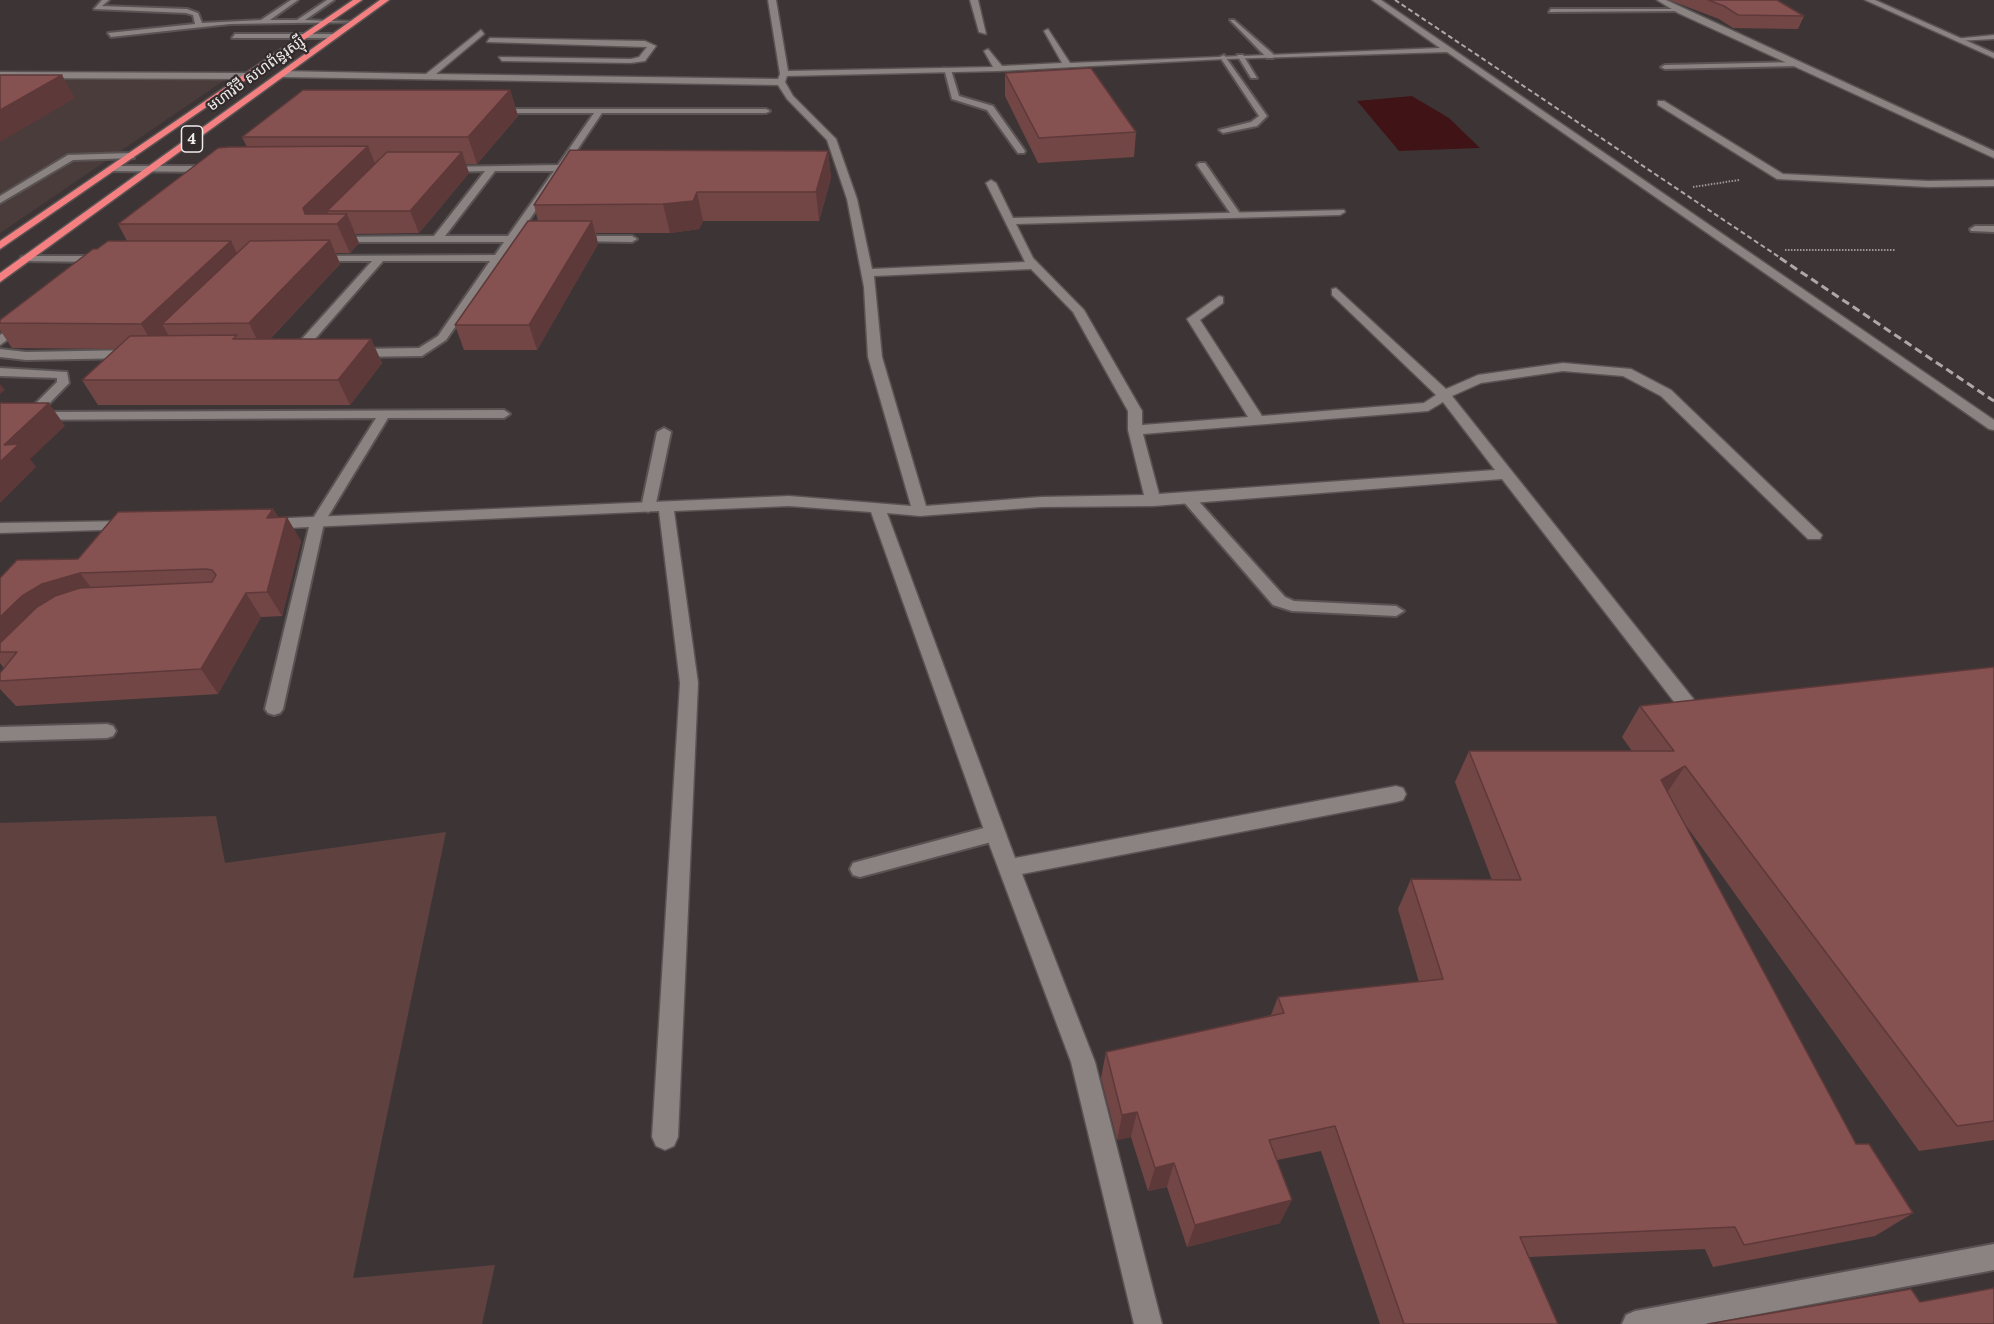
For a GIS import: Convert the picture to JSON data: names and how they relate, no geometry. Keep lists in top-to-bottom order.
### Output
{
  "streets": {
    "highway": ["មហាវិថី សហព័ន្ធរុស្ស៊ី", "4"]
  }
}
